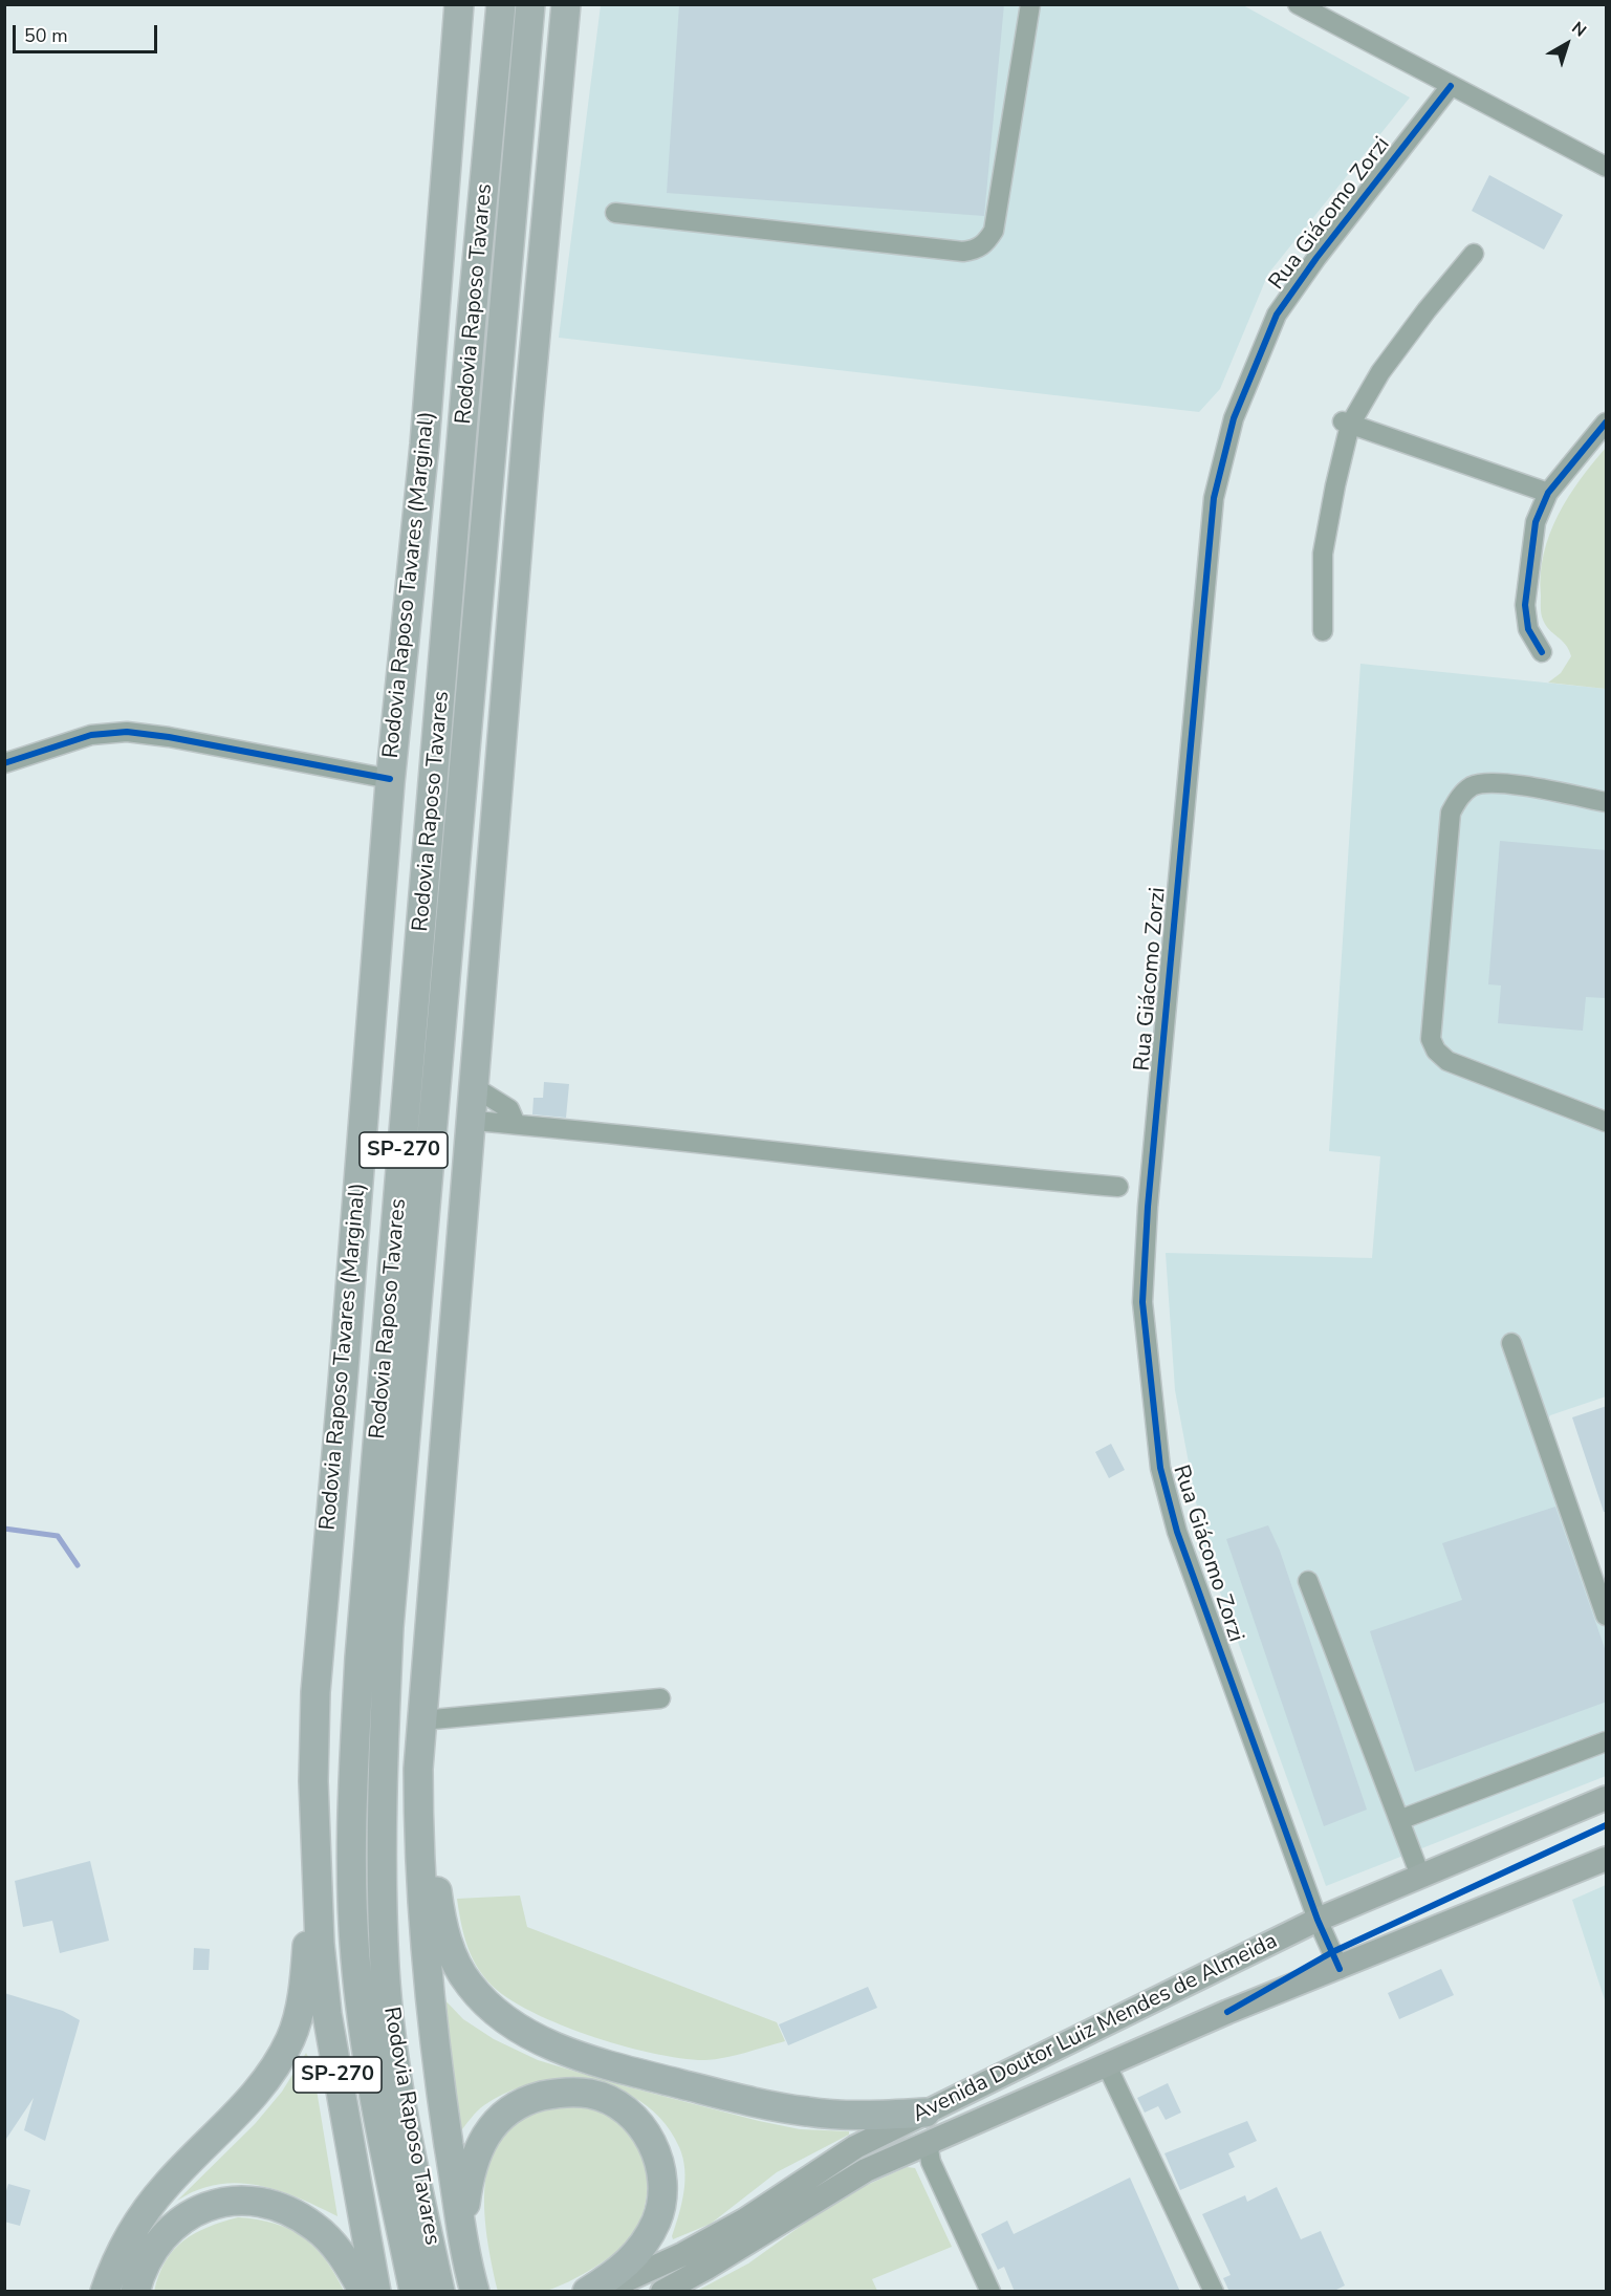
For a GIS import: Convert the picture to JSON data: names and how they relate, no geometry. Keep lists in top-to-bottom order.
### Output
{
  "streets": {
    "highway": ["Rodovia Raposo Tavares", "Rodovia Raposo Tavares (Marginal)", "SP-270"],
    "main road": ["Avenida Doutor Luiz Mendes de Almeida"],
    "street": ["Rua Giácomo Zorzi"]
  },
  "crossings": [
    ["Rua Giácomo Zorzi", "Avenida Doutor Luiz Mendes de Almeida"]
  ],
  "scale_bar": "50 m",
  "north": "top right"
}
